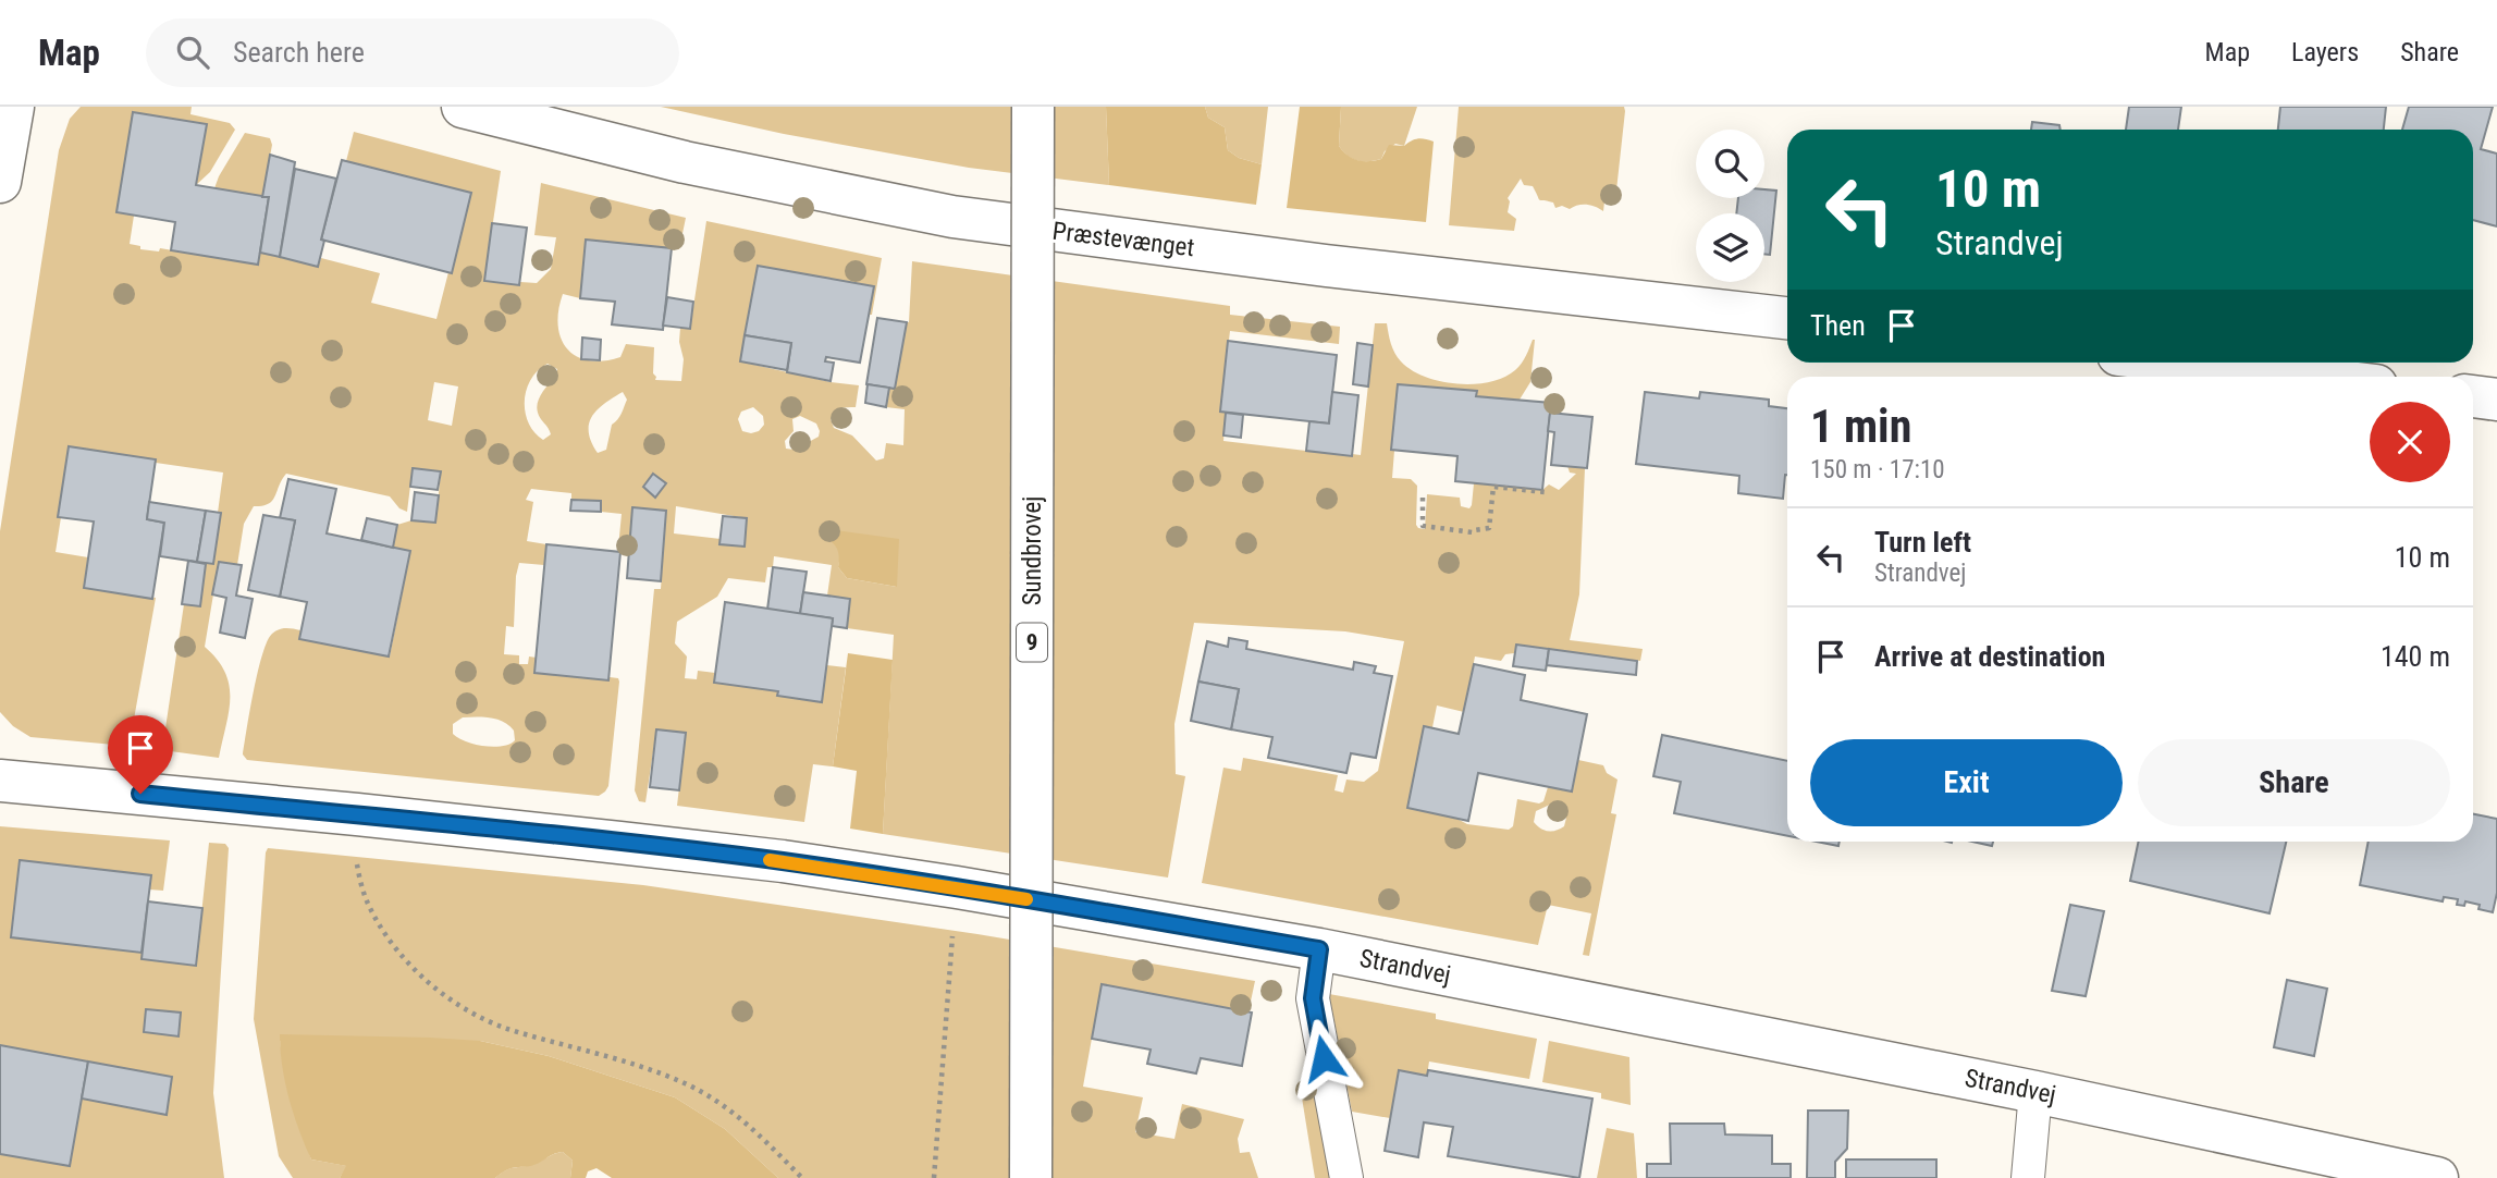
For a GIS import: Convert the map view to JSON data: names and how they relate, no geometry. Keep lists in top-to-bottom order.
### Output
{
  "streets": {
    "street": [
      "Præstevænget",
      "Sundbrovej",
      "9",
      "Strandvej"
    ]
  },
  "page": {
    "header": "Map",
    "search": "Search here",
    "nav": ["Map", "Layers", "Share"],
    "turn": ["10 m", "Strandvej"],
    "then": "Then",
    "heading": ["1 min", "150 m · 17:10"],
    "list": [
      {
        "name": "Turn left",
        "note": "Strandvej",
        "value": "10 m"
      },
      {
        "name": "Arrive at destination",
        "value": "140 m"
      }
    ],
    "buttons": ["Exit", "Share"]
  }
}
